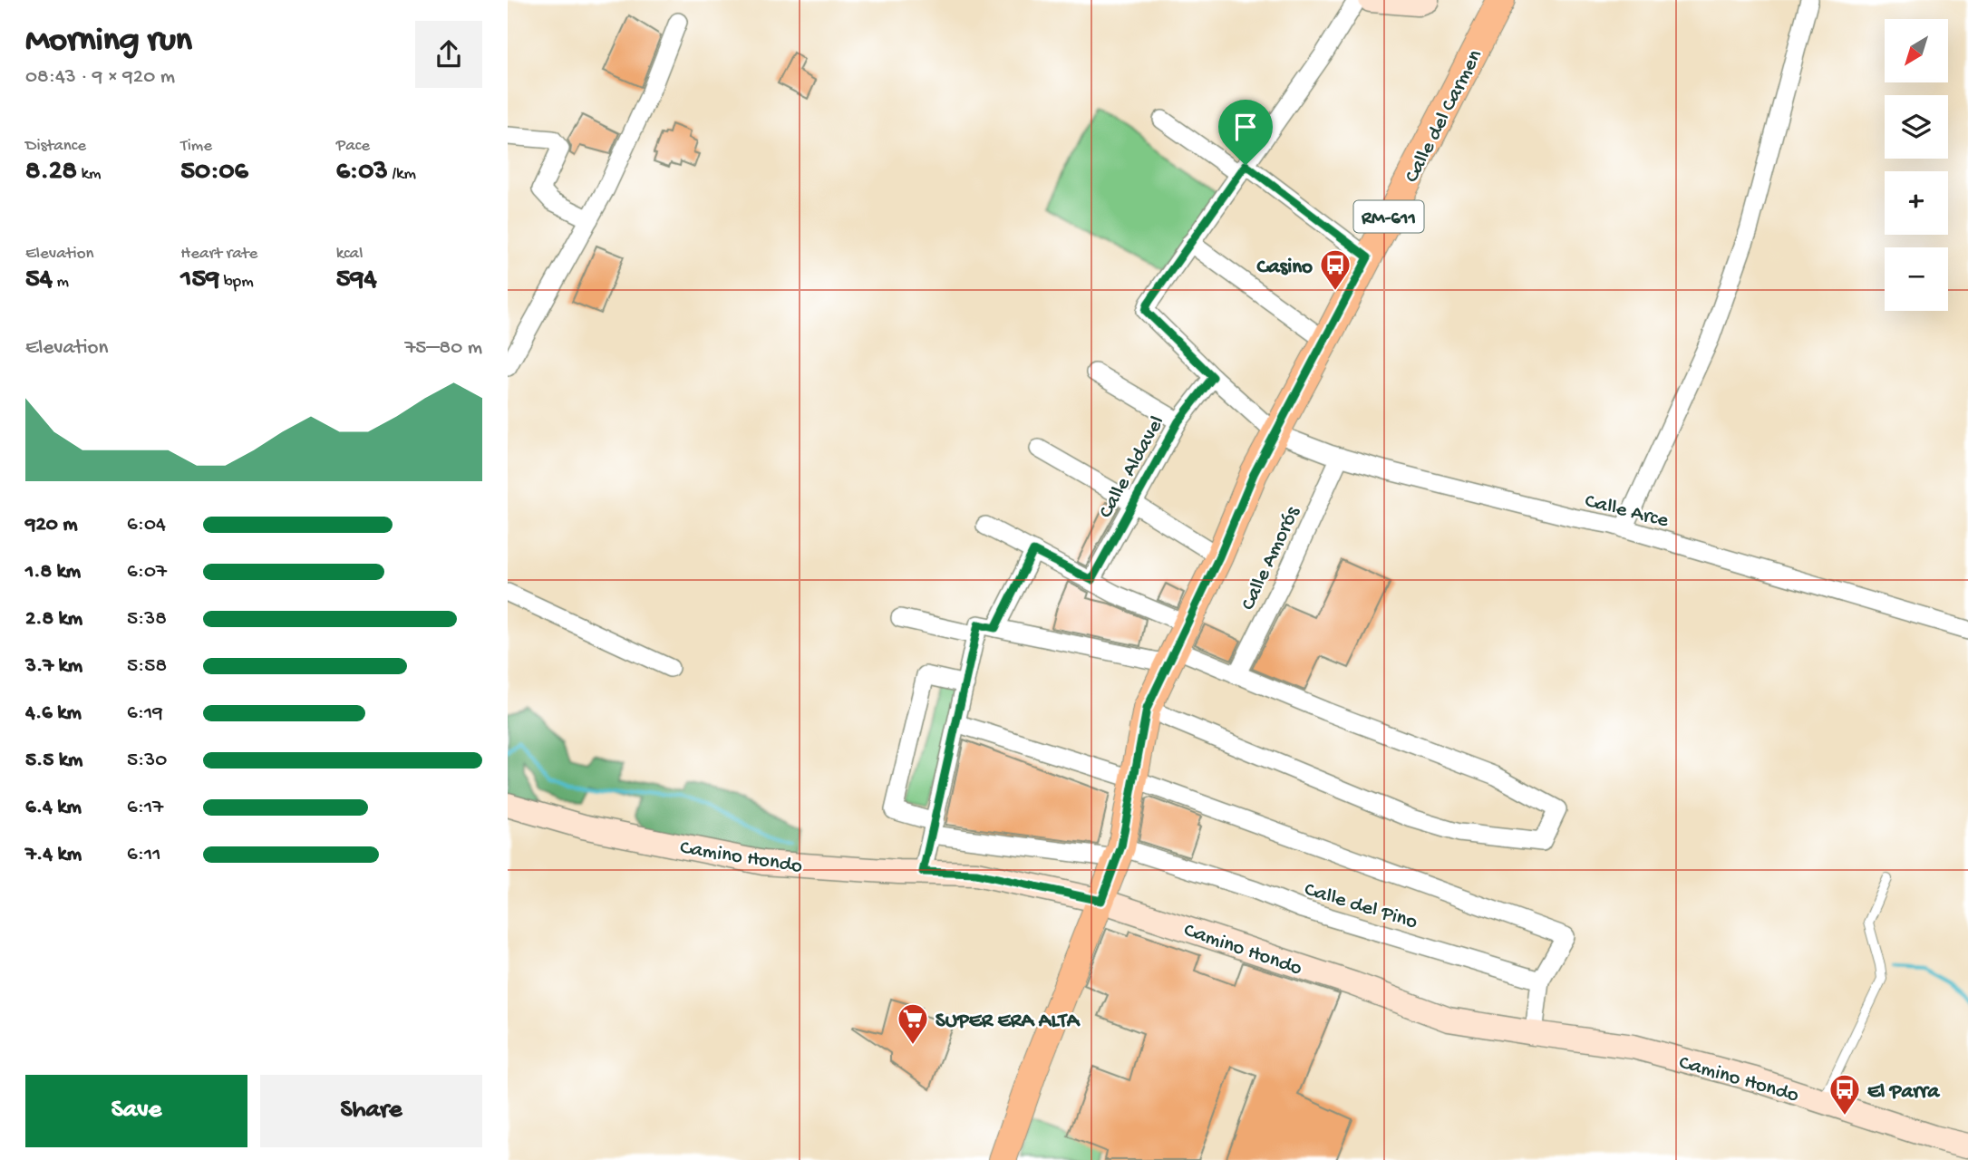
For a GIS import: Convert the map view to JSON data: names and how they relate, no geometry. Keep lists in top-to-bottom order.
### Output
{
  "streets": {
    "main road": ["Calle del Carmen", "RM-611", "Camino Hondo"],
    "street": [
      "Calle Aldavel",
      "Calle Arce",
      "Calle Amorós",
      "Calle del Pino"
    ]
  },
  "crossings": [
    ["Calle del Carmen", "RM-611"],
    ["Calle del Carmen", "Calle Arce"],
    ["RM-611", "Calle Arce"],
    ["RM-611", "Camino Hondo"],
    ["RM-611", "Calle del Pino"],
    ["Calle Arce", "Calle Amorós"]
  ],
  "places": {
    "bus stop": ["Casino", "El Parra"],
    "supermarket": ["SUPER ERA ALTA"]
  },
  "north": "bottom left",
  "page": {
    "heading": ["Morning run", "08:43 · 9 × 920 m"],
    "map_buttons": ["+", "−"],
    "stats": [
      ["Distance", "8.28 km"],
      ["Time", "50:06"],
      ["Pace", "6:03 /km"],
      ["Elevation", "54 m"],
      ["Heart rate", "159 bpm"],
      ["kcal", "594"]
    ],
    "chart": ["Elevation", "75–80 m"],
    "list": [
      {
        "name": "920 m",
        "note": "6:04"
      },
      {
        "name": "1.8 km",
        "note": "6:07"
      },
      {
        "name": "2.8 km",
        "note": "5:38"
      },
      {
        "name": "3.7 km",
        "note": "5:58"
      },
      {
        "name": "4.6 km",
        "note": "6:19"
      },
      {
        "name": "5.5 km",
        "note": "5:30"
      },
      {
        "name": "6.4 km",
        "note": "6:17"
      },
      {
        "name": "7.4 km",
        "note": "6:11"
      }
    ],
    "buttons": ["Save", "Share"]
  }
}
